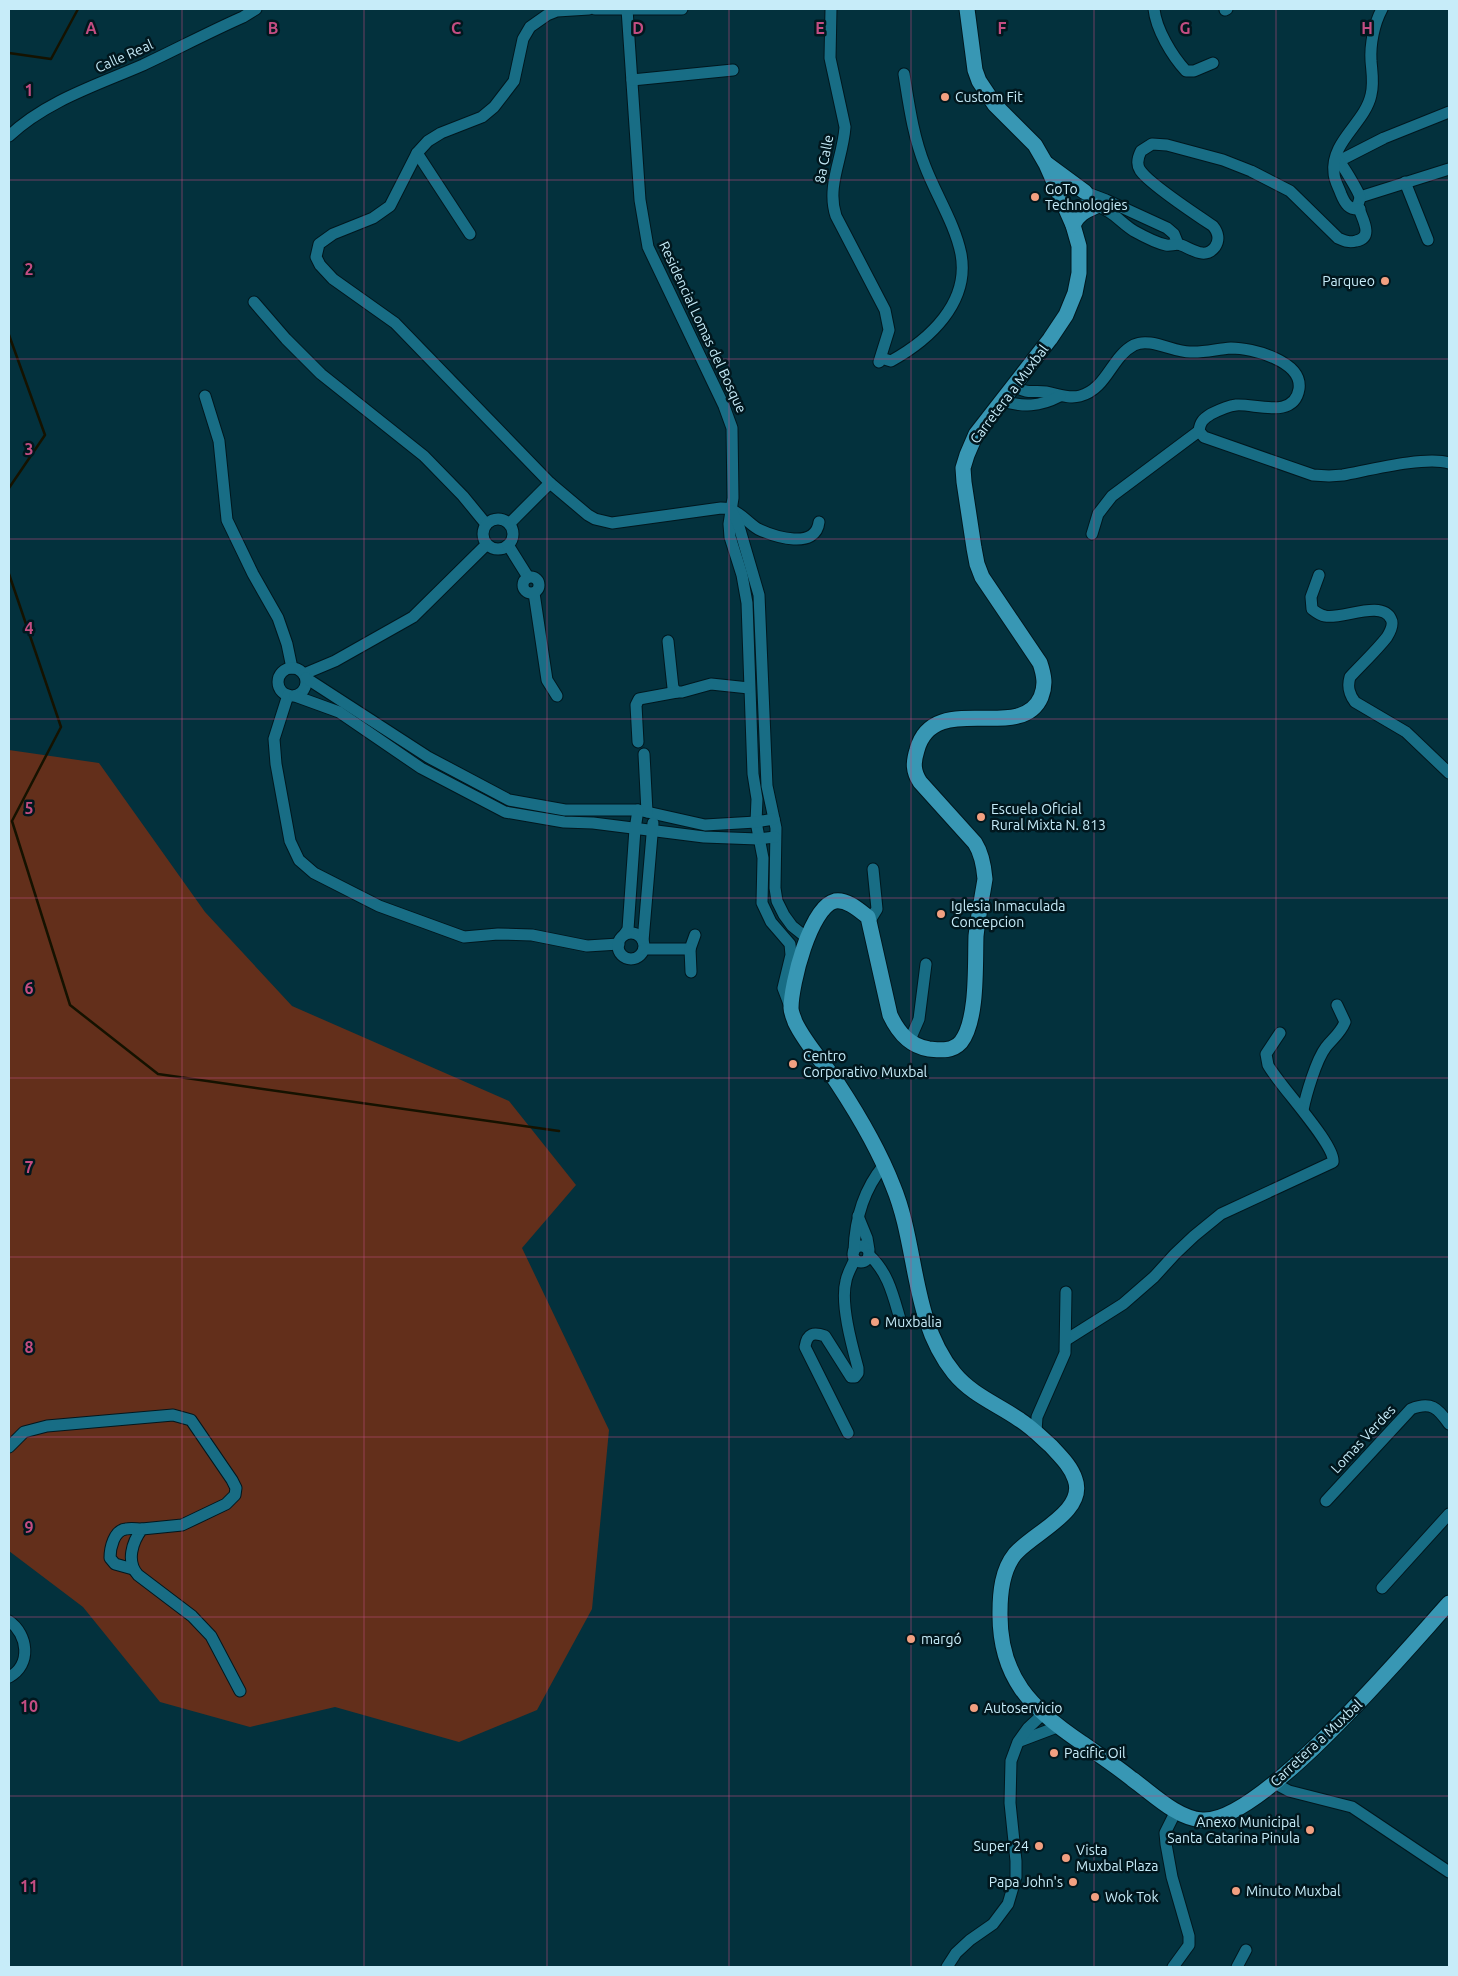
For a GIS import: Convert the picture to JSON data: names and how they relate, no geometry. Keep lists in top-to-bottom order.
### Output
{
  "streets": {
    "main road": ["Carretera a Muxbal"],
    "street": [
      "Calle Real",
      "8a Calle",
      "Residencial Lomas del Bosque",
      "Lomas Verdes"
    ]
  },
  "crossings": [
    ["Residencial Lomas del Bosque", "Carretera a Muxbal"]
  ],
  "places": [
    "Custom Fit",
    "GoTo Technologies",
    "Parqueo",
    "Escuela Oficial Rural Mixta N. 813",
    "Iglesia Inmaculada Concepcion",
    "Centro Corporativo Muxbal",
    "Muxbalia",
    "margó",
    "Autoservicio",
    "Pacific Oil",
    "Anexo Municipal Santa Catarina Pinula",
    "Super 24",
    "Vista Muxbal Plaza",
    "Papa John's",
    "Minuto Muxbal",
    "Wok Tok"
  ],
  "grid": {
    "columns": [
      "A",
      "B",
      "C",
      "D",
      "E",
      "F",
      "G",
      "H"
    ],
    "rows": [
      "1",
      "2",
      "3",
      "4",
      "5",
      "6",
      "7",
      "8",
      "9",
      "10",
      "11"
    ]
  }
}
